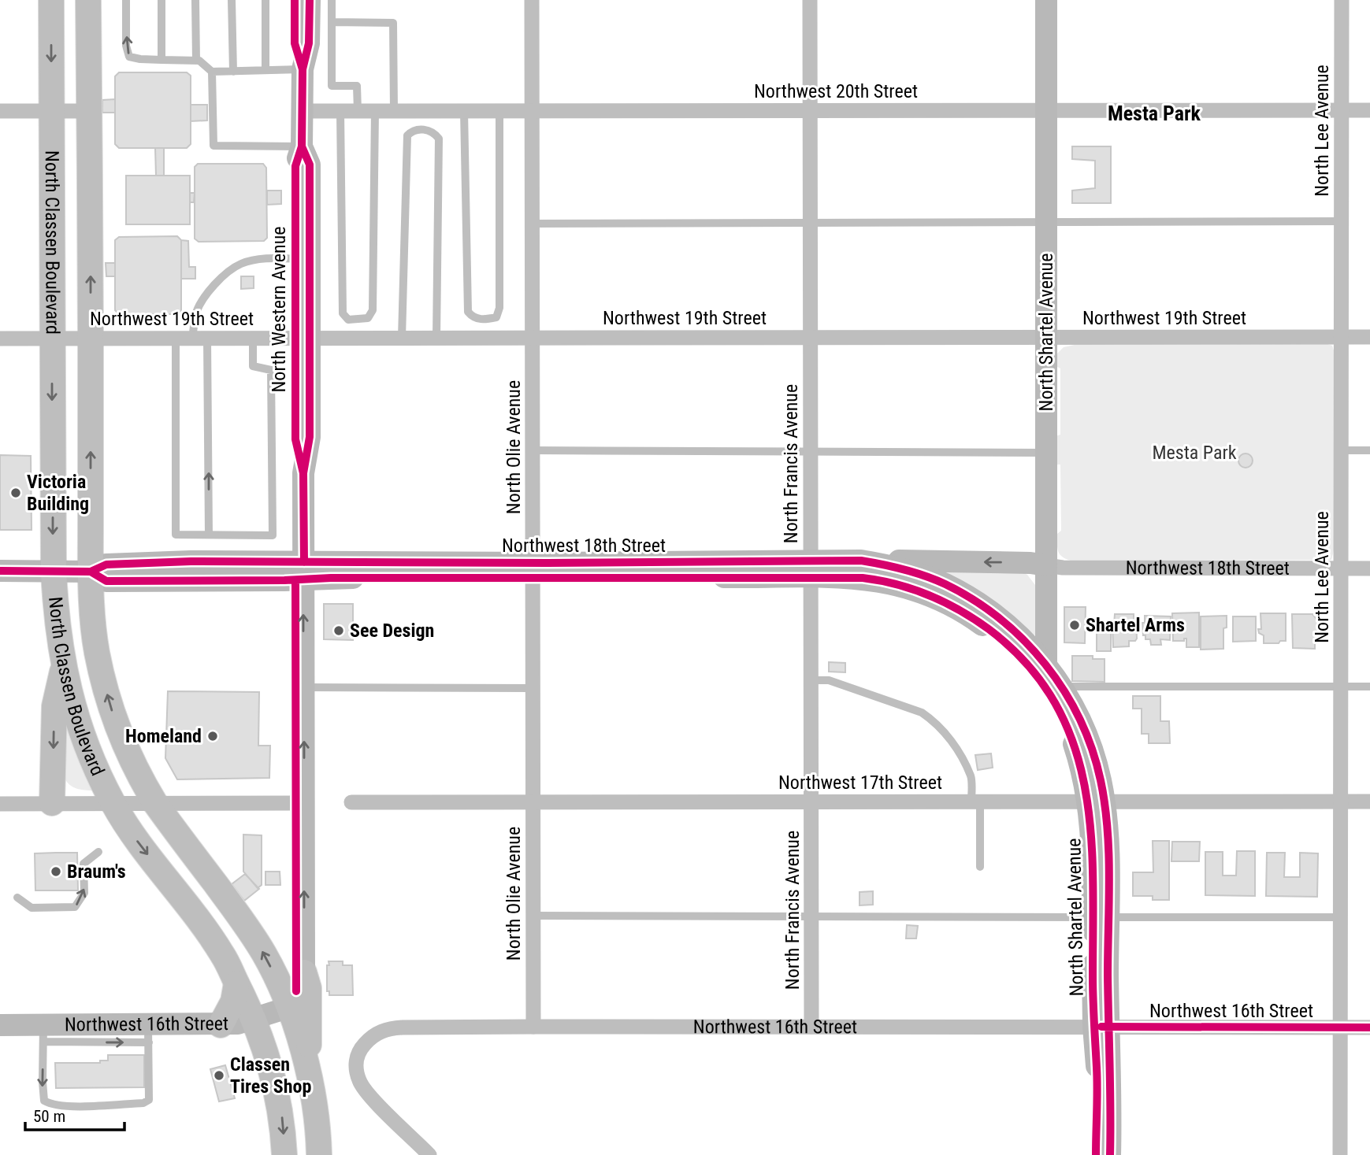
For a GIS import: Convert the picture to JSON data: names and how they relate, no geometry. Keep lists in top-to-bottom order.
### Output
{
  "streets": {
    "main road": ["North Classen Boulevard"],
    "street": [
      "Northwest 20th Street",
      "North Lee Avenue",
      "North Western Avenue",
      "Northwest 19th Street",
      "North Shartel Avenue",
      "North Olie Avenue",
      "North Francis Avenue",
      "Northwest 18th Street",
      "Northwest 17th Street",
      "Northwest 16th Street"
    ]
  },
  "crossings": [
    ["Northwest 20th Street", "North Lee Avenue"],
    ["Northwest 20th Street", "North Western Avenue"],
    ["Northwest 20th Street", "North Shartel Avenue"],
    ["Northwest 20th Street", "North Olie Avenue"],
    ["Northwest 20th Street", "North Francis Avenue"],
    ["North Lee Avenue", "Northwest 19th Street"],
    ["North Lee Avenue", "Northwest 18th Street"],
    ["North Lee Avenue", "Northwest 17th Street"],
    ["North Lee Avenue", "Northwest 16th Street"],
    ["North Classen Boulevard", "North Western Avenue"],
    ["North Classen Boulevard", "Northwest 19th Street"],
    ["North Classen Boulevard", "Northwest 18th Street"],
    ["North Classen Boulevard", "Northwest 16th Street"],
    ["North Western Avenue", "Northwest 19th Street"],
    ["North Western Avenue", "Northwest 18th Street"],
    ["North Western Avenue", "Northwest 16th Street"],
    ["Northwest 19th Street", "North Shartel Avenue"],
    ["Northwest 19th Street", "North Olie Avenue"],
    ["Northwest 19th Street", "North Francis Avenue"],
    ["North Shartel Avenue", "Northwest 18th Street"],
    ["North Shartel Avenue", "Northwest 17th Street"],
    ["North Shartel Avenue", "Northwest 16th Street"],
    ["North Olie Avenue", "Northwest 18th Street"],
    ["North Olie Avenue", "Northwest 17th Street"],
    ["North Olie Avenue", "Northwest 16th Street"],
    ["North Francis Avenue", "Northwest 18th Street"],
    ["North Francis Avenue", "Northwest 17th Street"],
    ["North Francis Avenue", "Northwest 16th Street"]
  ],
  "one_way": ["North Western Avenue"],
  "districts": ["Mesta Park"],
  "parks": ["Mesta Park"],
  "places": [
    "Victoria Building",
    "Shartel Arms",
    "See Design",
    "Homeland",
    "Braum's",
    "Classen Tires Shop"
  ],
  "scale_bar": "50 m"
}
